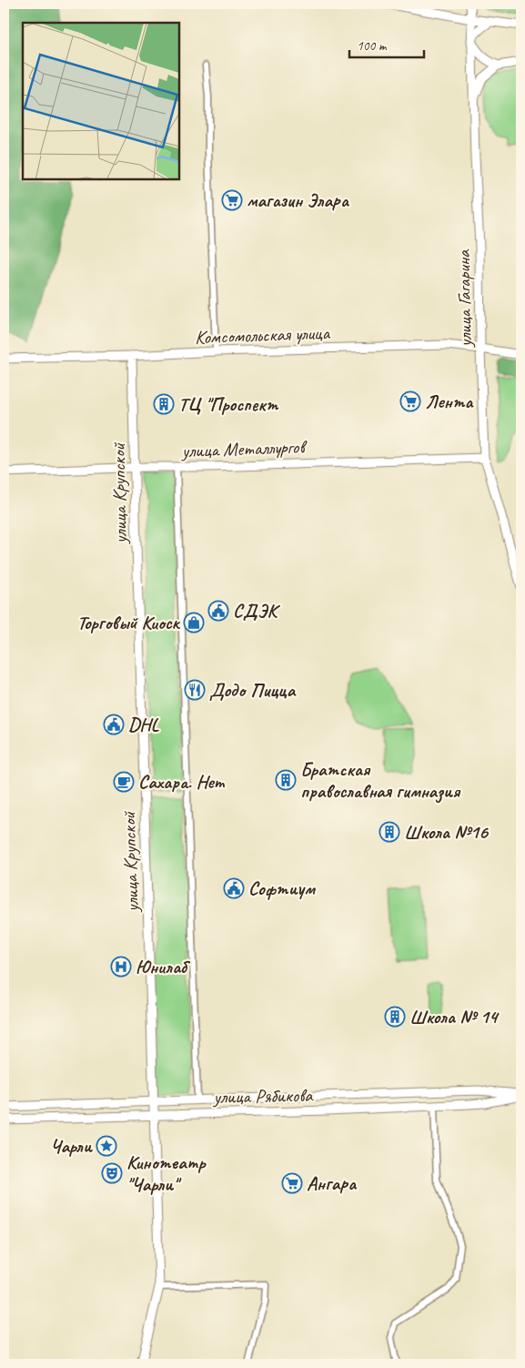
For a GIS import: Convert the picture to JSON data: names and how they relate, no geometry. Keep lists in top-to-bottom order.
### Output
{
  "streets": {
    "street": [
      "улица Гагарина",
      "Комсомольская улица",
      "улица Металлургов",
      "улица Крупской",
      "улица Рябикова"
    ]
  },
  "crossings": [
    ["улица Гагарина", "Комсомольская улица"],
    ["улица Гагарина", "улица Металлургов"],
    ["Комсомольская улица", "улица Крупской"],
    ["улица Металлургов", "улица Крупской"],
    ["улица Крупской", "улица Рябикова"]
  ],
  "places": {
    "supermarket": ["магазин Элара", "Лента", "Ангара"],
    "building": [
      "ТЦ \"Проспект",
      "Братская православная гимназия",
      "Школа №16",
      "Школа № 14"
    ],
    "public building": ["СДЭК", "DHL", "Софтиум"],
    "shop": ["Торговый Киоск"],
    "restaurant": ["Додо Пицца"],
    "cafe": ["Сахара. Нет"],
    "hospital": ["Юнилаб"],
    "place": ["Чарли"],
    "theatre": ["Кинотеатр \"Чарли\""]
  },
  "scale_bar": "100 m"
}
